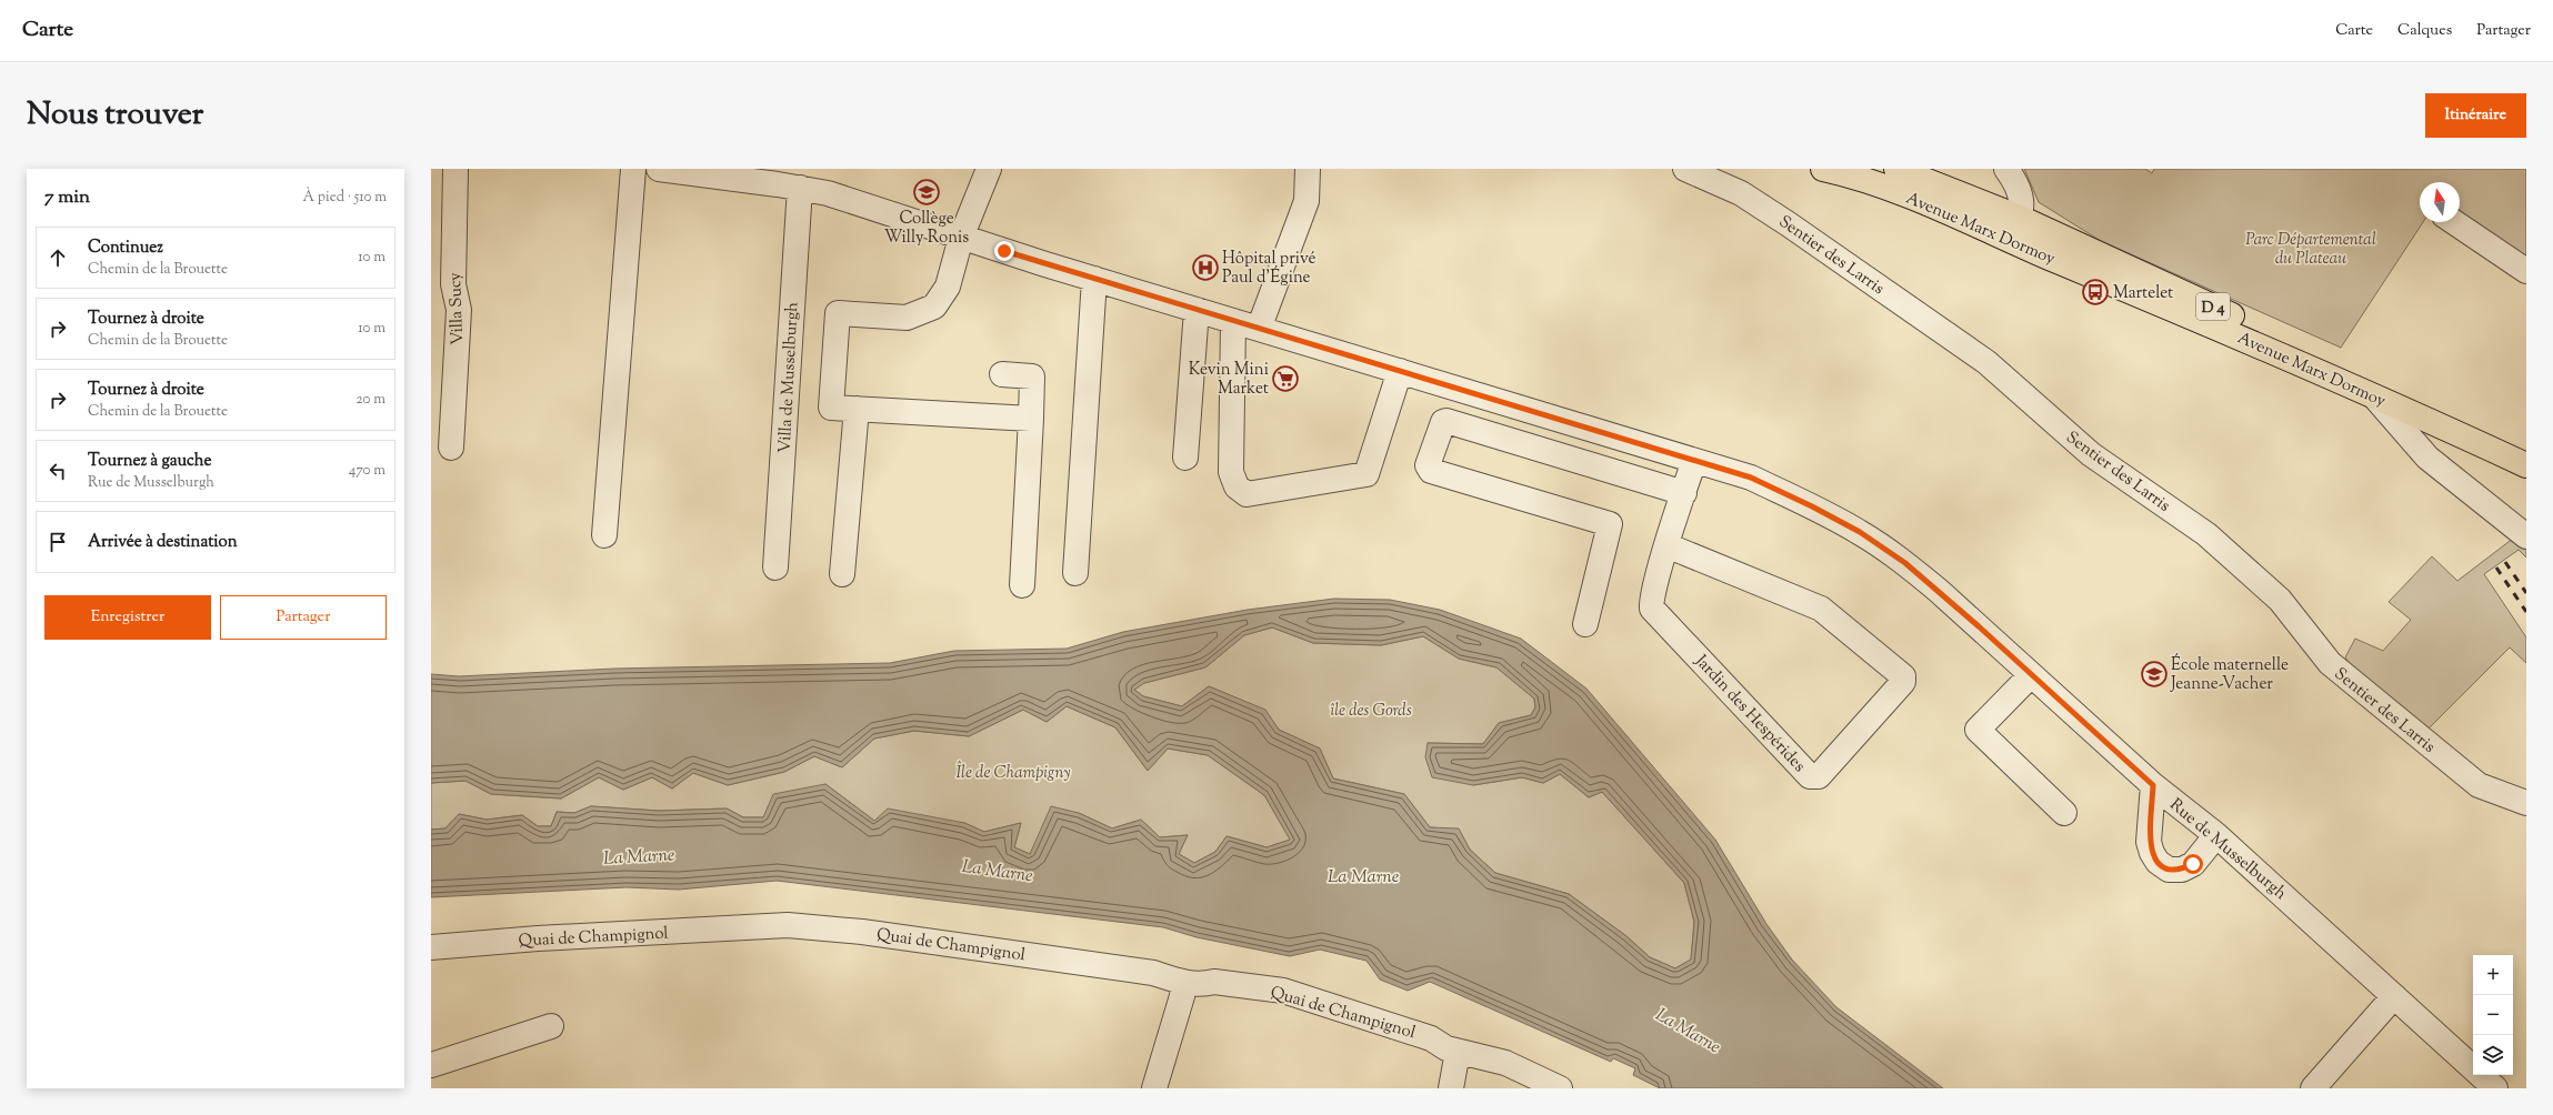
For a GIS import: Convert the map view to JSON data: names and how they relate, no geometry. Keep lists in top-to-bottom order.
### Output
{
  "streets": {
    "main road": ["Avenue Marx Dormoy", "D 4"],
    "street": [
      "Sentier des Larris",
      "Villa Sucy",
      "Villa de Musselburgh",
      "Jardin des Hespérides",
      "Rue de Musselburgh",
      "Quai de Champignol"
    ]
  },
  "crossings": [
    ["Villa de Musselburgh", "Rue de Musselburgh"],
    ["Jardin des Hespérides", "Rue de Musselburgh"]
  ],
  "water": ["La Marne"],
  "parks": ["Parc Départemental du Plateau", "île des Gords", "Île de Champigny"],
  "places": {
    "school or university": ["Collège Willy Ronis", "École maternelle Jeanne-Vacher"],
    "hospital": ["Hôpital privé Paul d'Égine"],
    "bus stop": ["Martelet"],
    "supermarket": ["Kevin Mini Market"]
  },
  "north": "top",
  "page": {
    "header": "Carte",
    "nav": ["Carte", "Calques", "Partager"],
    "title": "Nous trouver",
    "buttons": [
      "Itinéraire",
      ["Enregistrer", "Partager"]
    ],
    "heading": ["7 min", "À pied · 510 m"],
    "list": [
      ["Continuez", "Chemin de la Brouette", "10 m"],
      ["Tournez à droite", "Chemin de la Brouette", "10 m"],
      ["Tournez à droite", "Chemin de la Brouette", "20 m"],
      ["Tournez à gauche", "Rue de Musselburgh", "470 m"],
      "Arrivée à destination"
    ],
    "map_buttons": ["+", "−"]
  }
}
